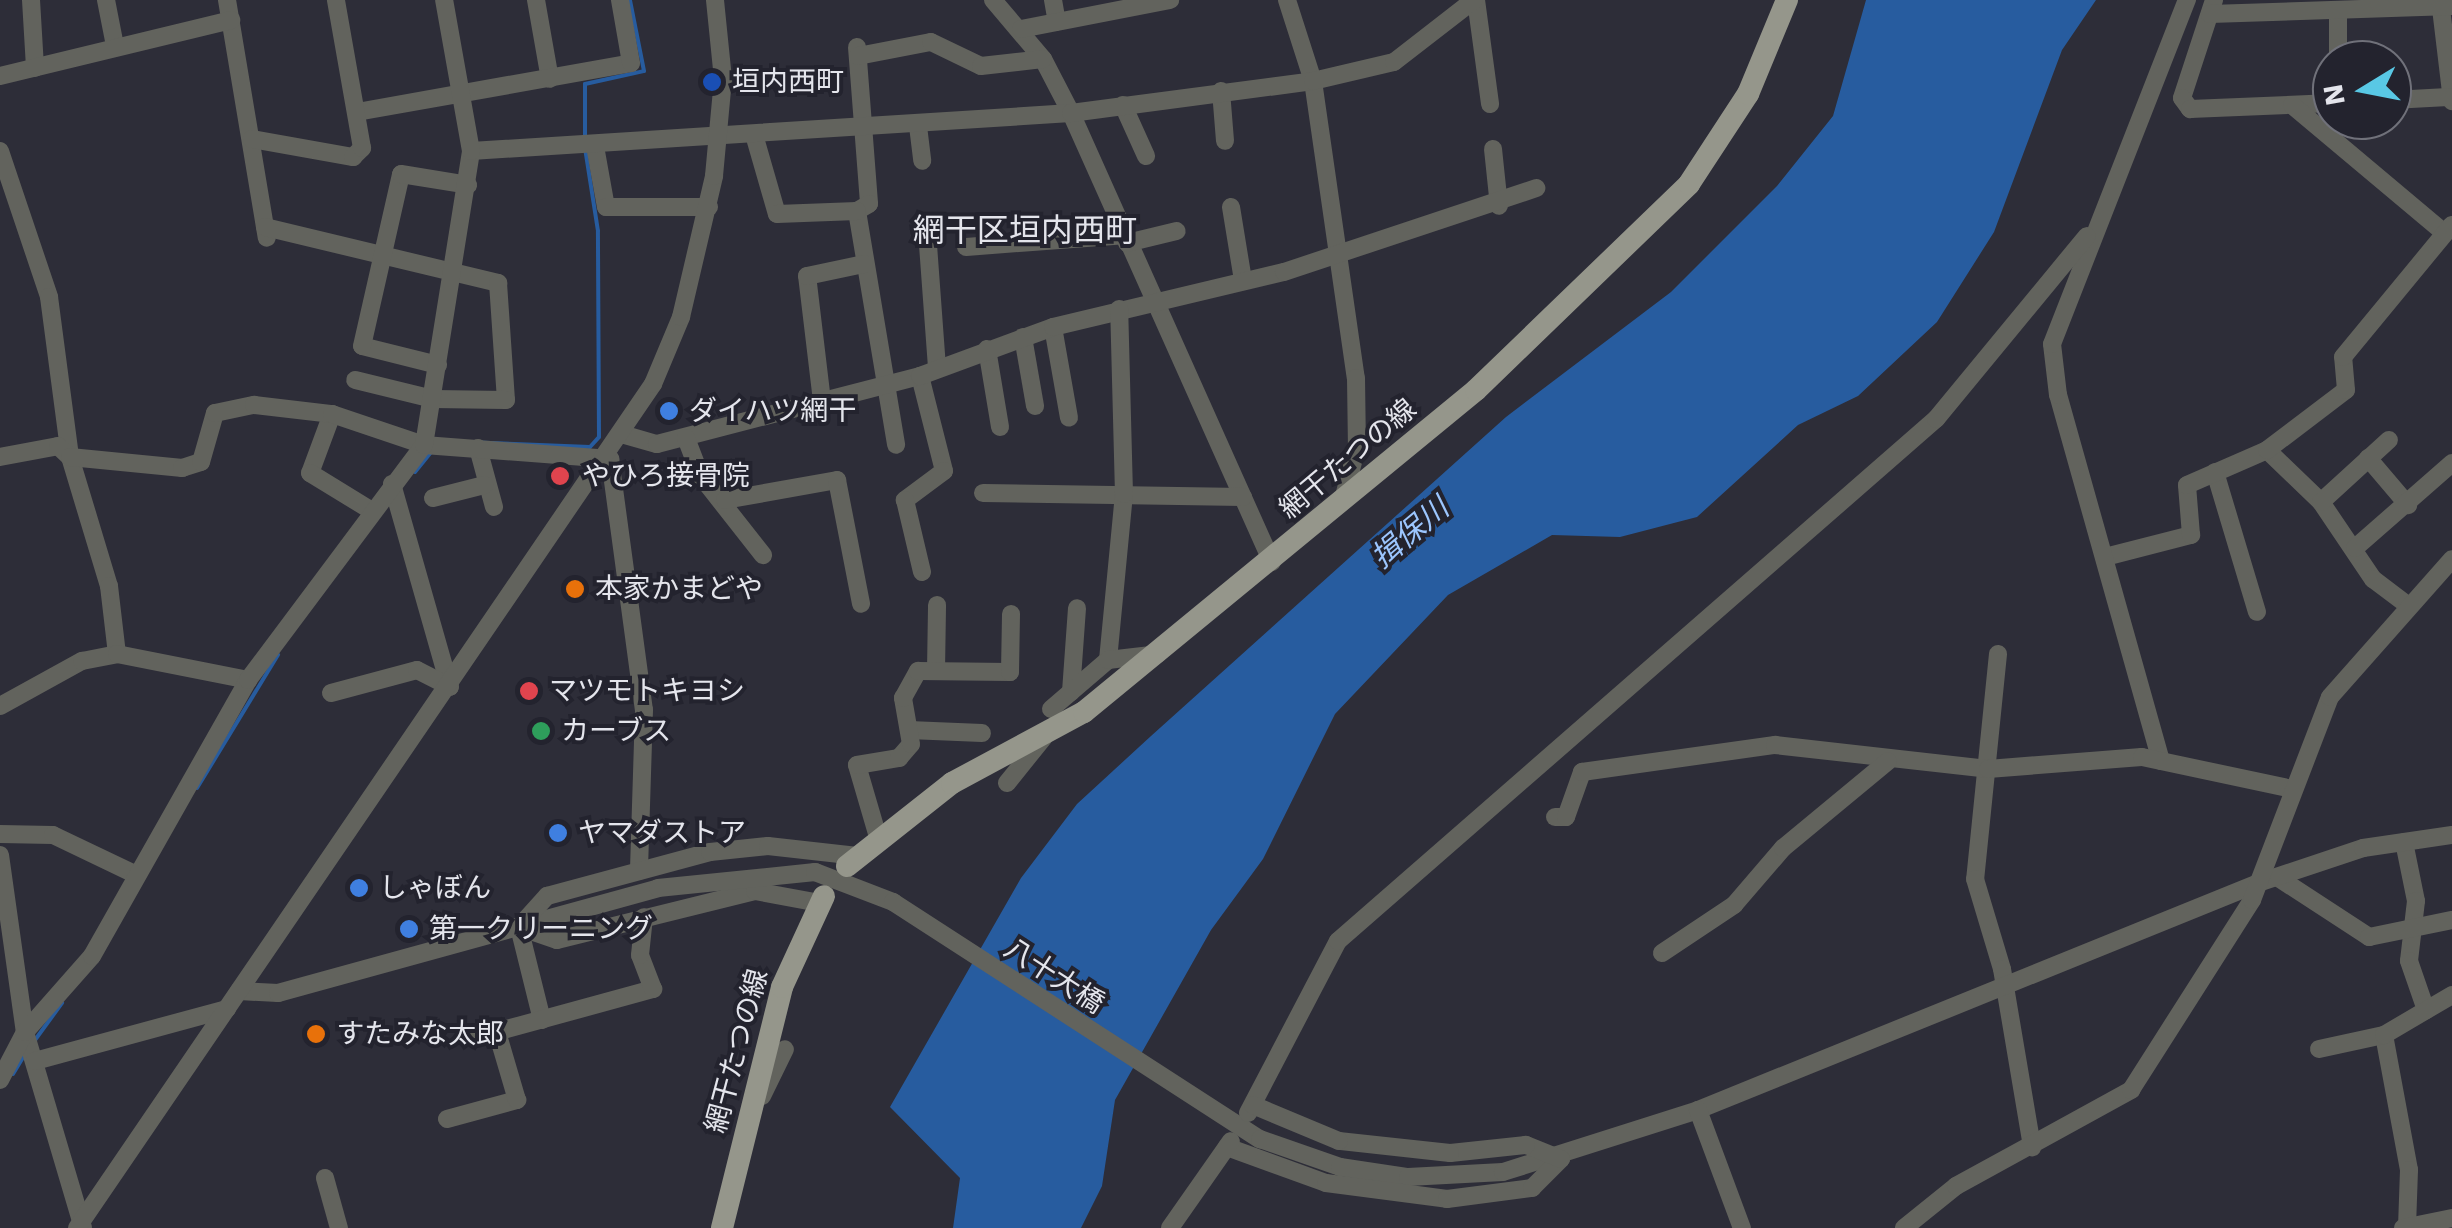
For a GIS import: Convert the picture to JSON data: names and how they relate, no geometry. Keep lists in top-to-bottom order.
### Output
{
  "streets": {
    "main road": ["網干たつの線"],
    "street": ["八十大橋"]
  },
  "districts": ["網干区垣内西町"],
  "water": ["揖保川"],
  "places": [
    "垣内西町",
    "ダイハツ網干",
    "やひろ接骨院",
    "本家かまどや",
    "マツモトキヨシ",
    "カーブス",
    "ヤマダストア",
    "しゃぼん",
    "第一クリーニング",
    "すたみな太郎"
  ],
  "north": "left"
}
